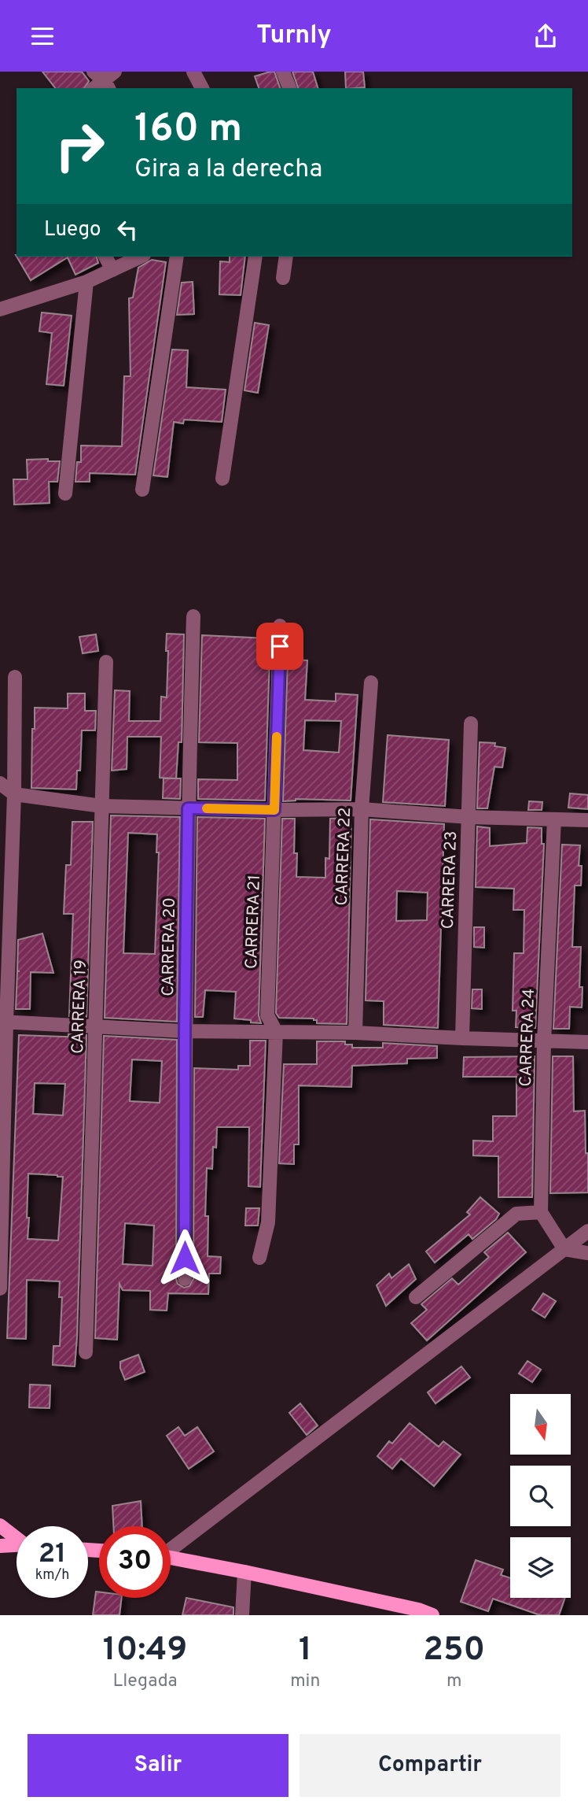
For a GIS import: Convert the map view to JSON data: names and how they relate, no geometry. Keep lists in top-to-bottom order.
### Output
{
  "streets": {
    "street": [
      "CARRERA 22",
      "CARRERA 23",
      "CARRERA 21",
      "CARRERA 20",
      "CARRERA 19",
      "CARRERA 24"
    ]
  },
  "north": "bottom",
  "page": {
    "header": "Turnly",
    "turn": ["160 m", "Gira a la derecha"],
    "then": "Luego",
    "speed": "21 km/h",
    "limit": "30",
    "eta": [
      "10:49",
      "Llegada",
      "1",
      "min",
      "250",
      "m"
    ],
    "buttons": ["Salir", "Compartir"]
  }
}
